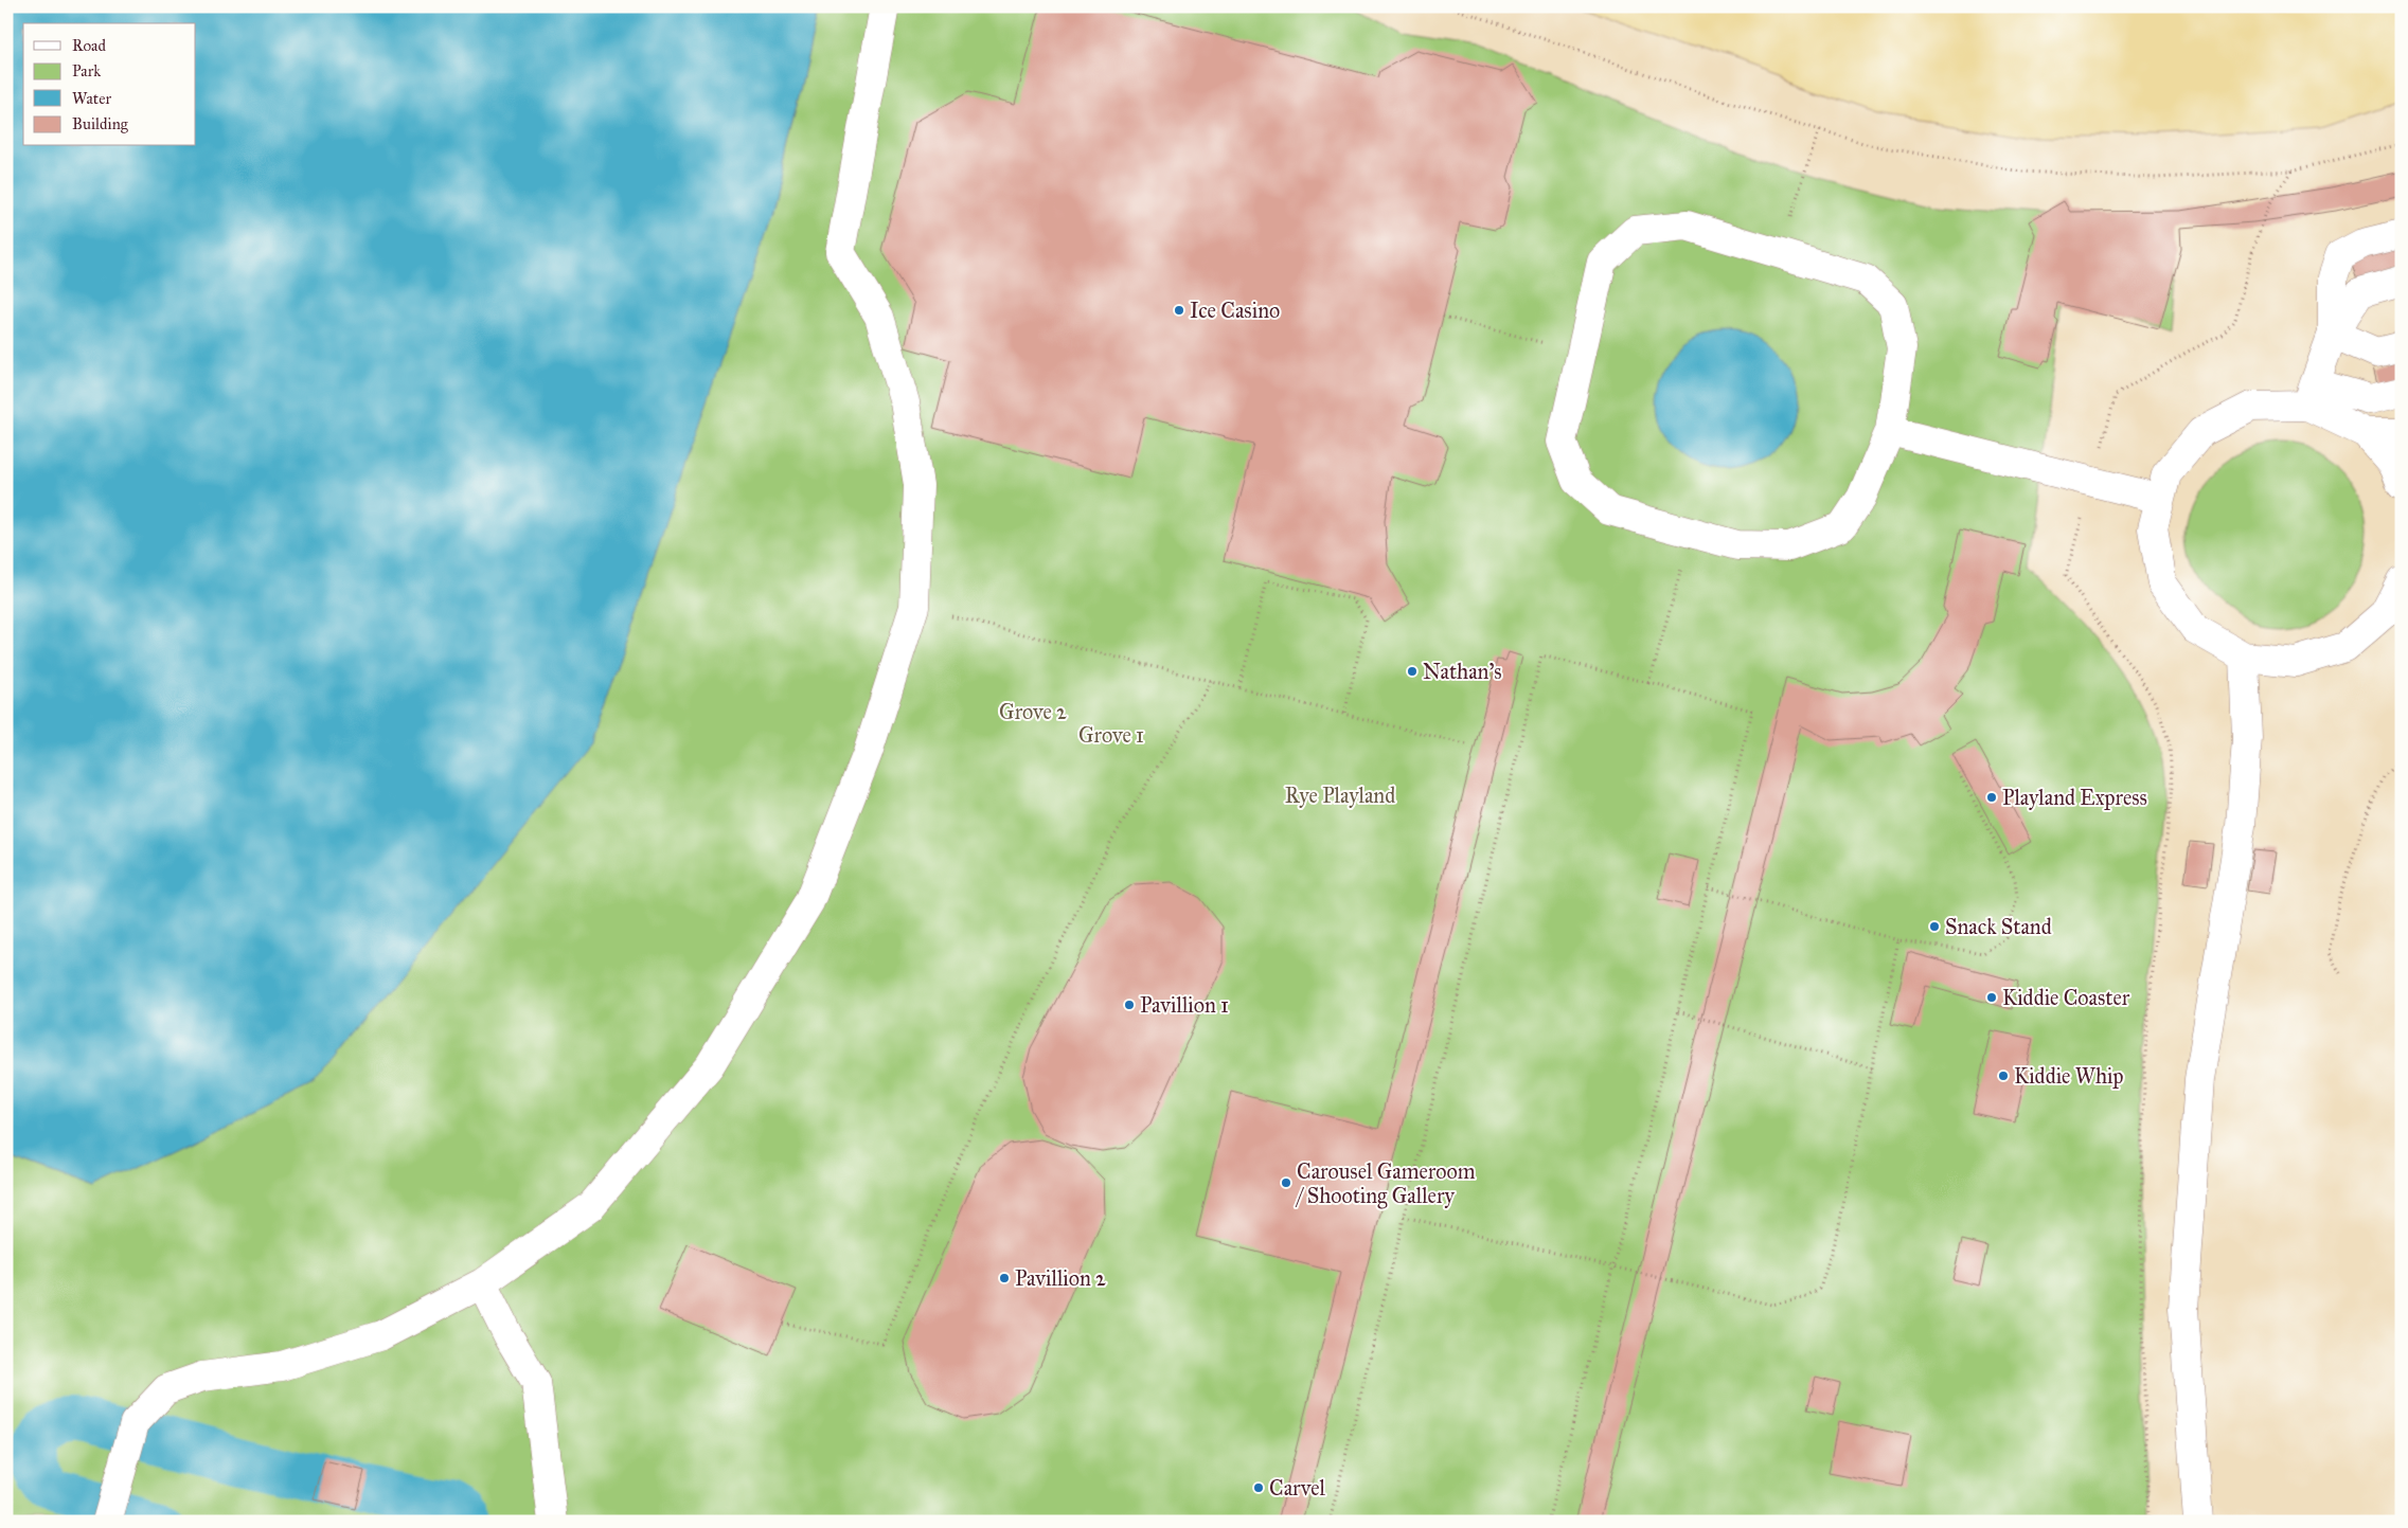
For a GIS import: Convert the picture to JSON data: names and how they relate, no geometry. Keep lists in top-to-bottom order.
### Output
{
  "parks": ["Grove 2", "Grove 1", "Rye Playland"],
  "places": [
    "Ice Casino",
    "Nathan's",
    "Playland Express",
    "Snack Stand",
    "Kiddie Coaster",
    "Pavillion 1",
    "Kiddie Whip",
    "Carousel Gameroom / Shooting Gallery",
    "Pavillion 2",
    "Carvel"
  ],
  "legend": [
    "Road",
    "Park",
    "Water",
    "Building"
  ]
}
